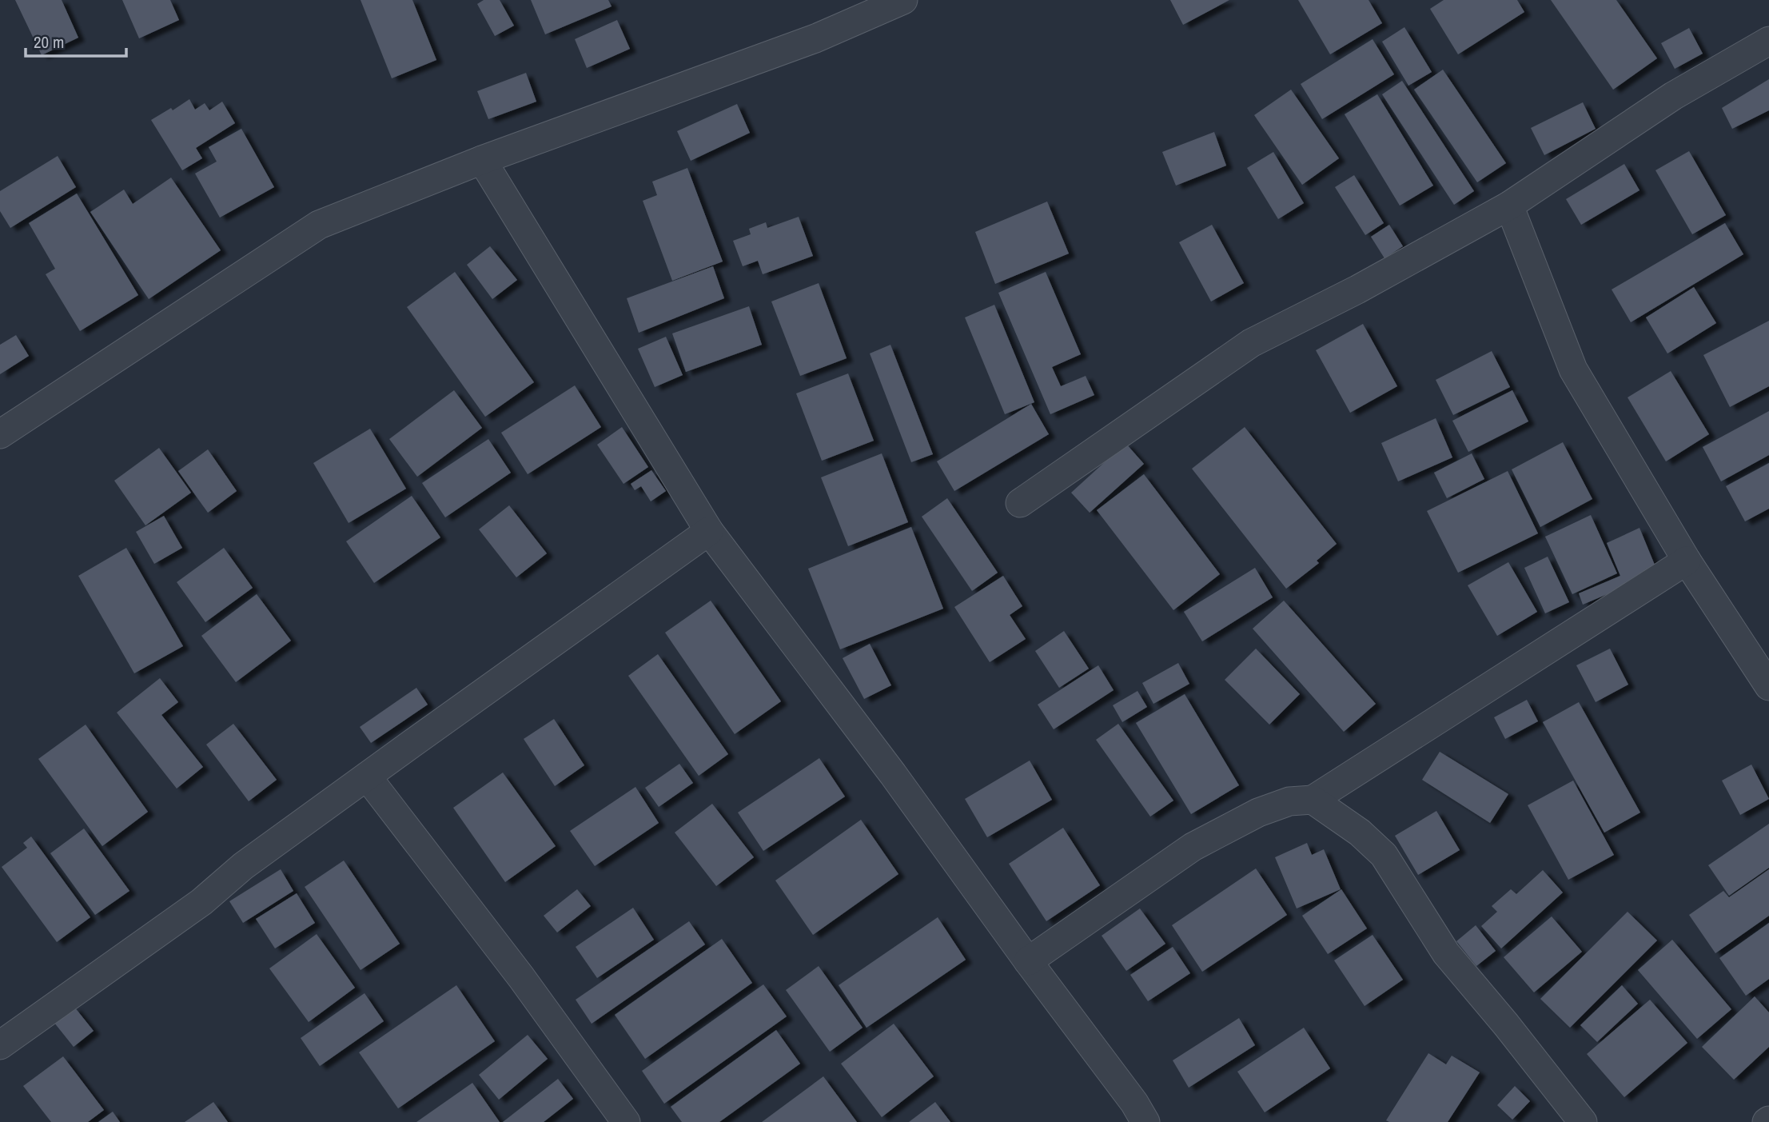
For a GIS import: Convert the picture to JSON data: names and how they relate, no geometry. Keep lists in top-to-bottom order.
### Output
{
  "scale_bar": "20 m"
}
